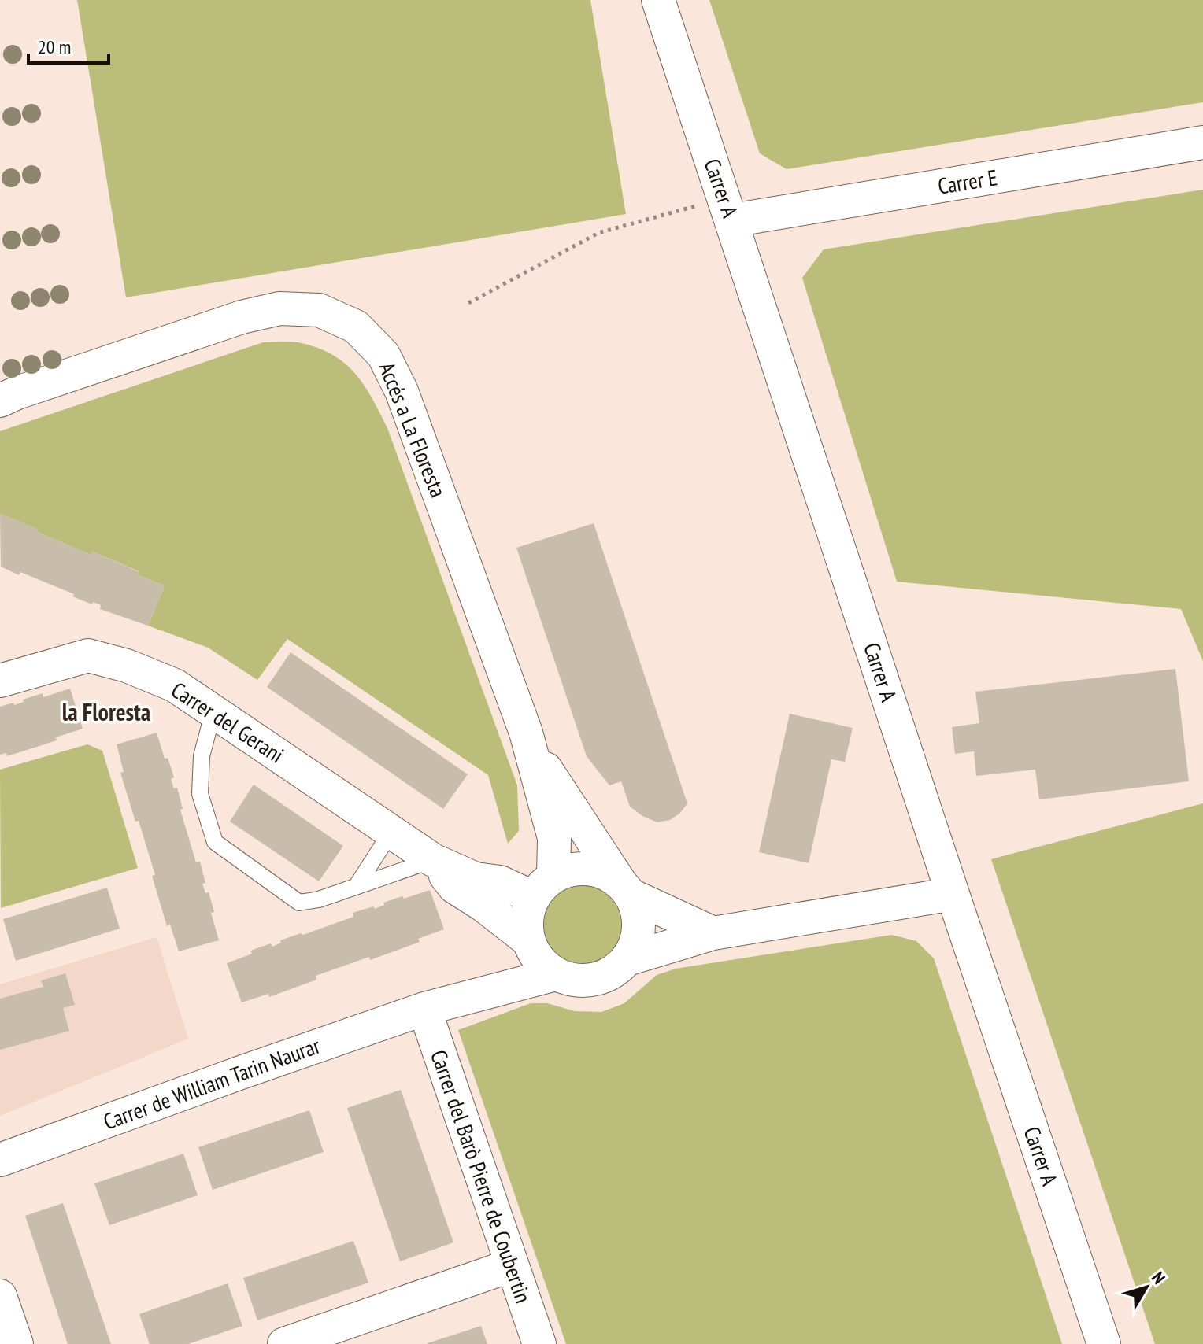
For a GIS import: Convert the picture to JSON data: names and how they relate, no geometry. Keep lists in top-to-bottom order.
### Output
{
  "streets": {
    "street": [
      "Carrer E",
      "Carrer A",
      "Accés a La Floresta",
      "Carrer del Gerani",
      "Carrer de William Tarin Naurar",
      "Carrer del Barò Pierre de Coubertin"
    ]
  },
  "crossings": [
    ["Carrer E", "Carrer A"],
    ["Accés a La Floresta", "Carrer del Gerani"],
    ["Accés a La Floresta", "Carrer de William Tarin Naurar"],
    ["Carrer del Gerani", "Carrer de William Tarin Naurar"],
    ["Carrer de William Tarin Naurar", "Carrer del Barò Pierre de Coubertin"]
  ],
  "districts": ["la Floresta"],
  "scale_bar": "20 m",
  "north": "top right"
}
